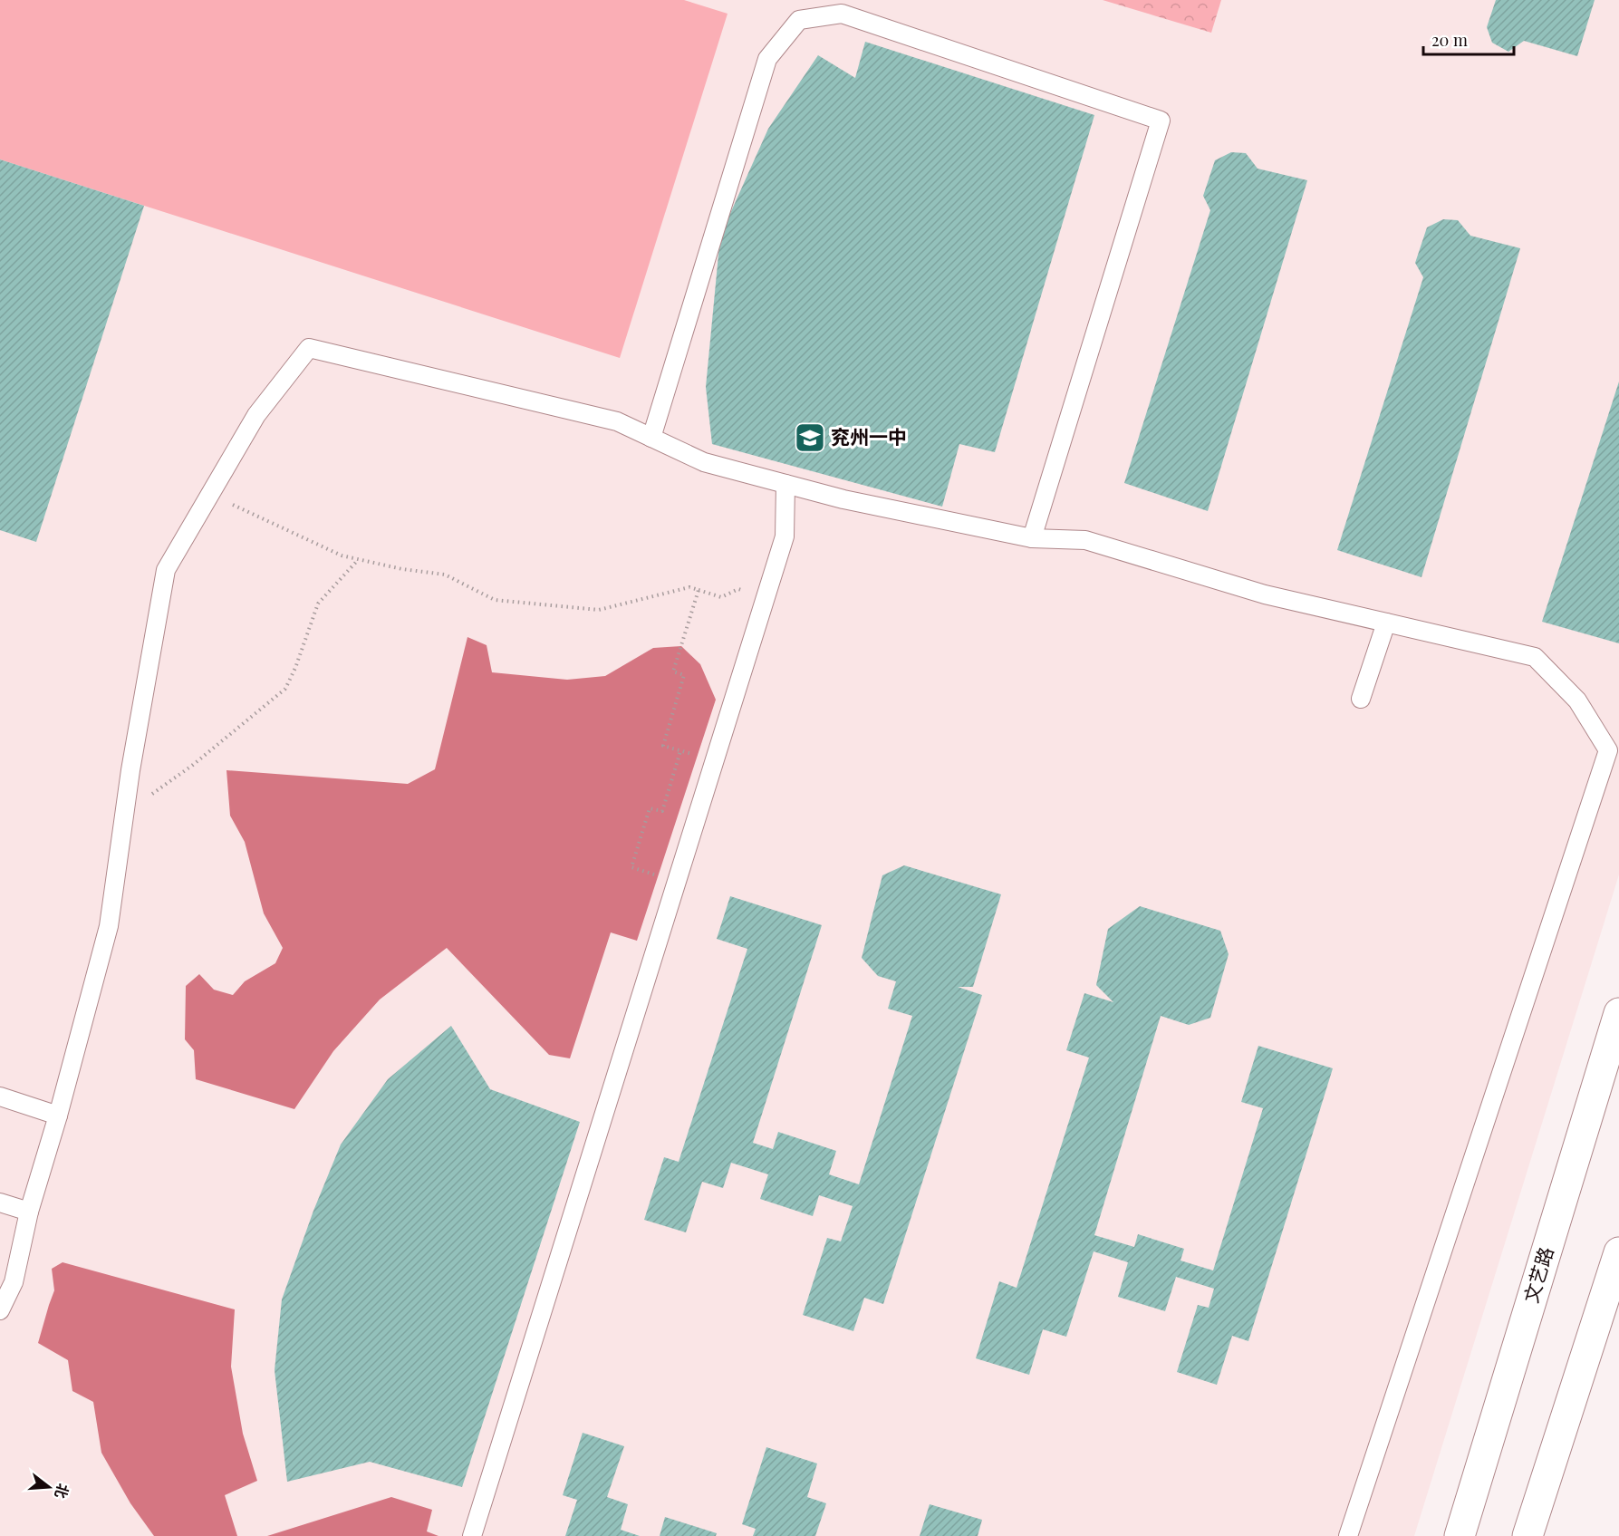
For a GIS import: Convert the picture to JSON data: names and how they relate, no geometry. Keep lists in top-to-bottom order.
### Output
{
  "streets": {
    "main road": ["文艺路"]
  },
  "places": {
    "school or university": ["兖州一中"]
  },
  "scale_bar": "20 m",
  "north": "right"
}
